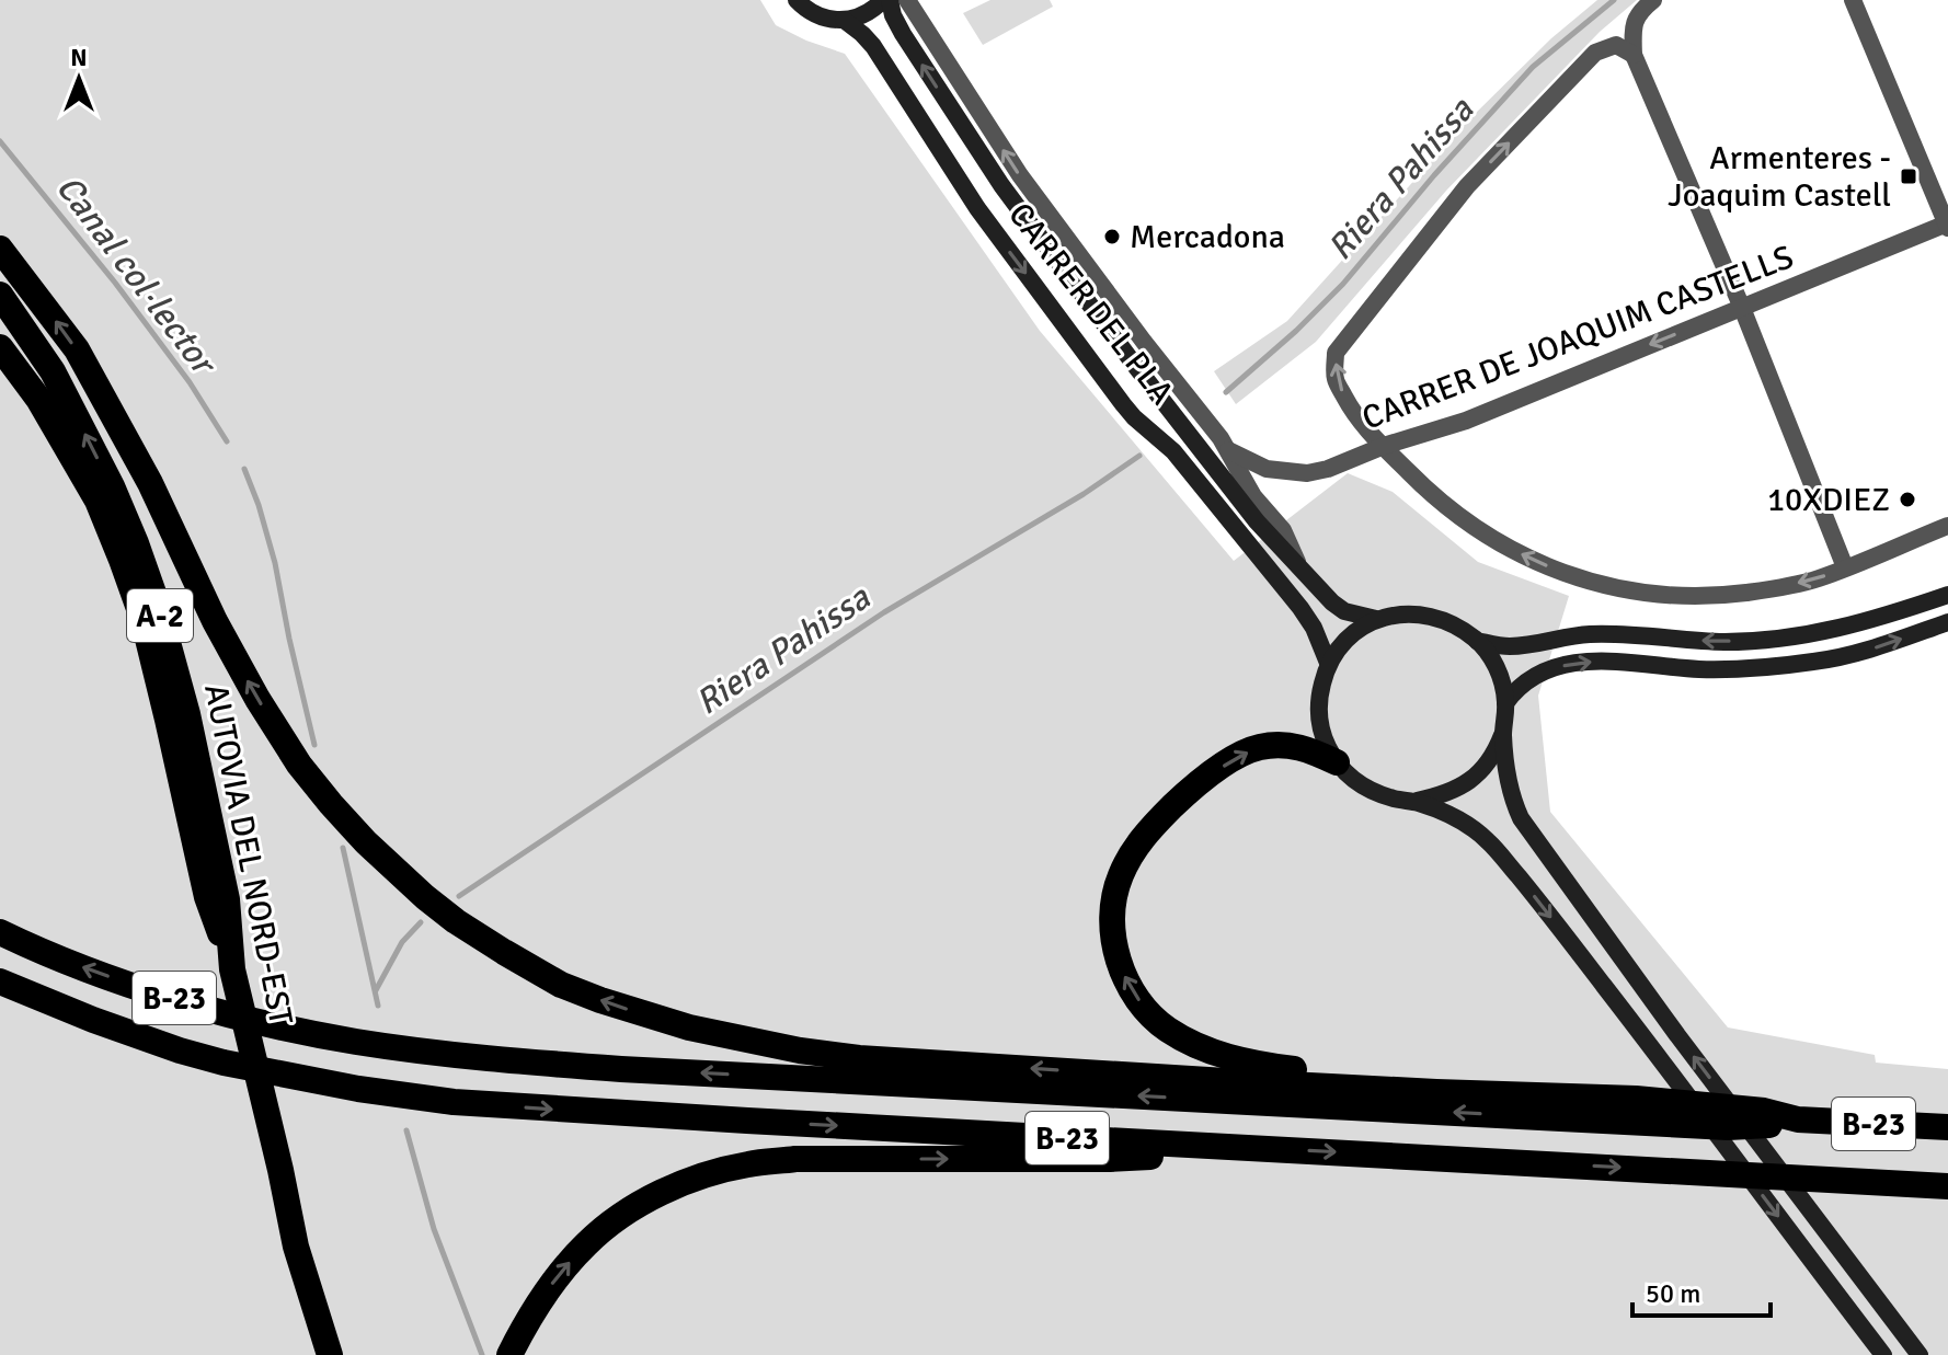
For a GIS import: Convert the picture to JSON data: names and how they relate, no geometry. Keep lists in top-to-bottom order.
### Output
{
  "streets": {
    "highway": ["A-2", "AUTOVIA DEL NORD-EST", "B-23"],
    "main road": ["CARRER DEL PLA"],
    "street": ["CARRER DE JOAQUIM CASTELLS"]
  },
  "crossings": [
    ["CARRER DEL PLA", "CARRER DE JOAQUIM CASTELLS"],
    ["A-2", "AUTOVIA DEL NORD-EST"]
  ],
  "one_way": ["CARRER DE JOAQUIM CASTELLS"],
  "water": ["Riera Pahissa", "Canal col·lector"],
  "places": {
    "transit": ["Armenteres - Joaquim Castell"],
    "other": ["Mercadona", "10XDIEZ"]
  },
  "scale_bar": "50 m",
  "north": "top"
}
